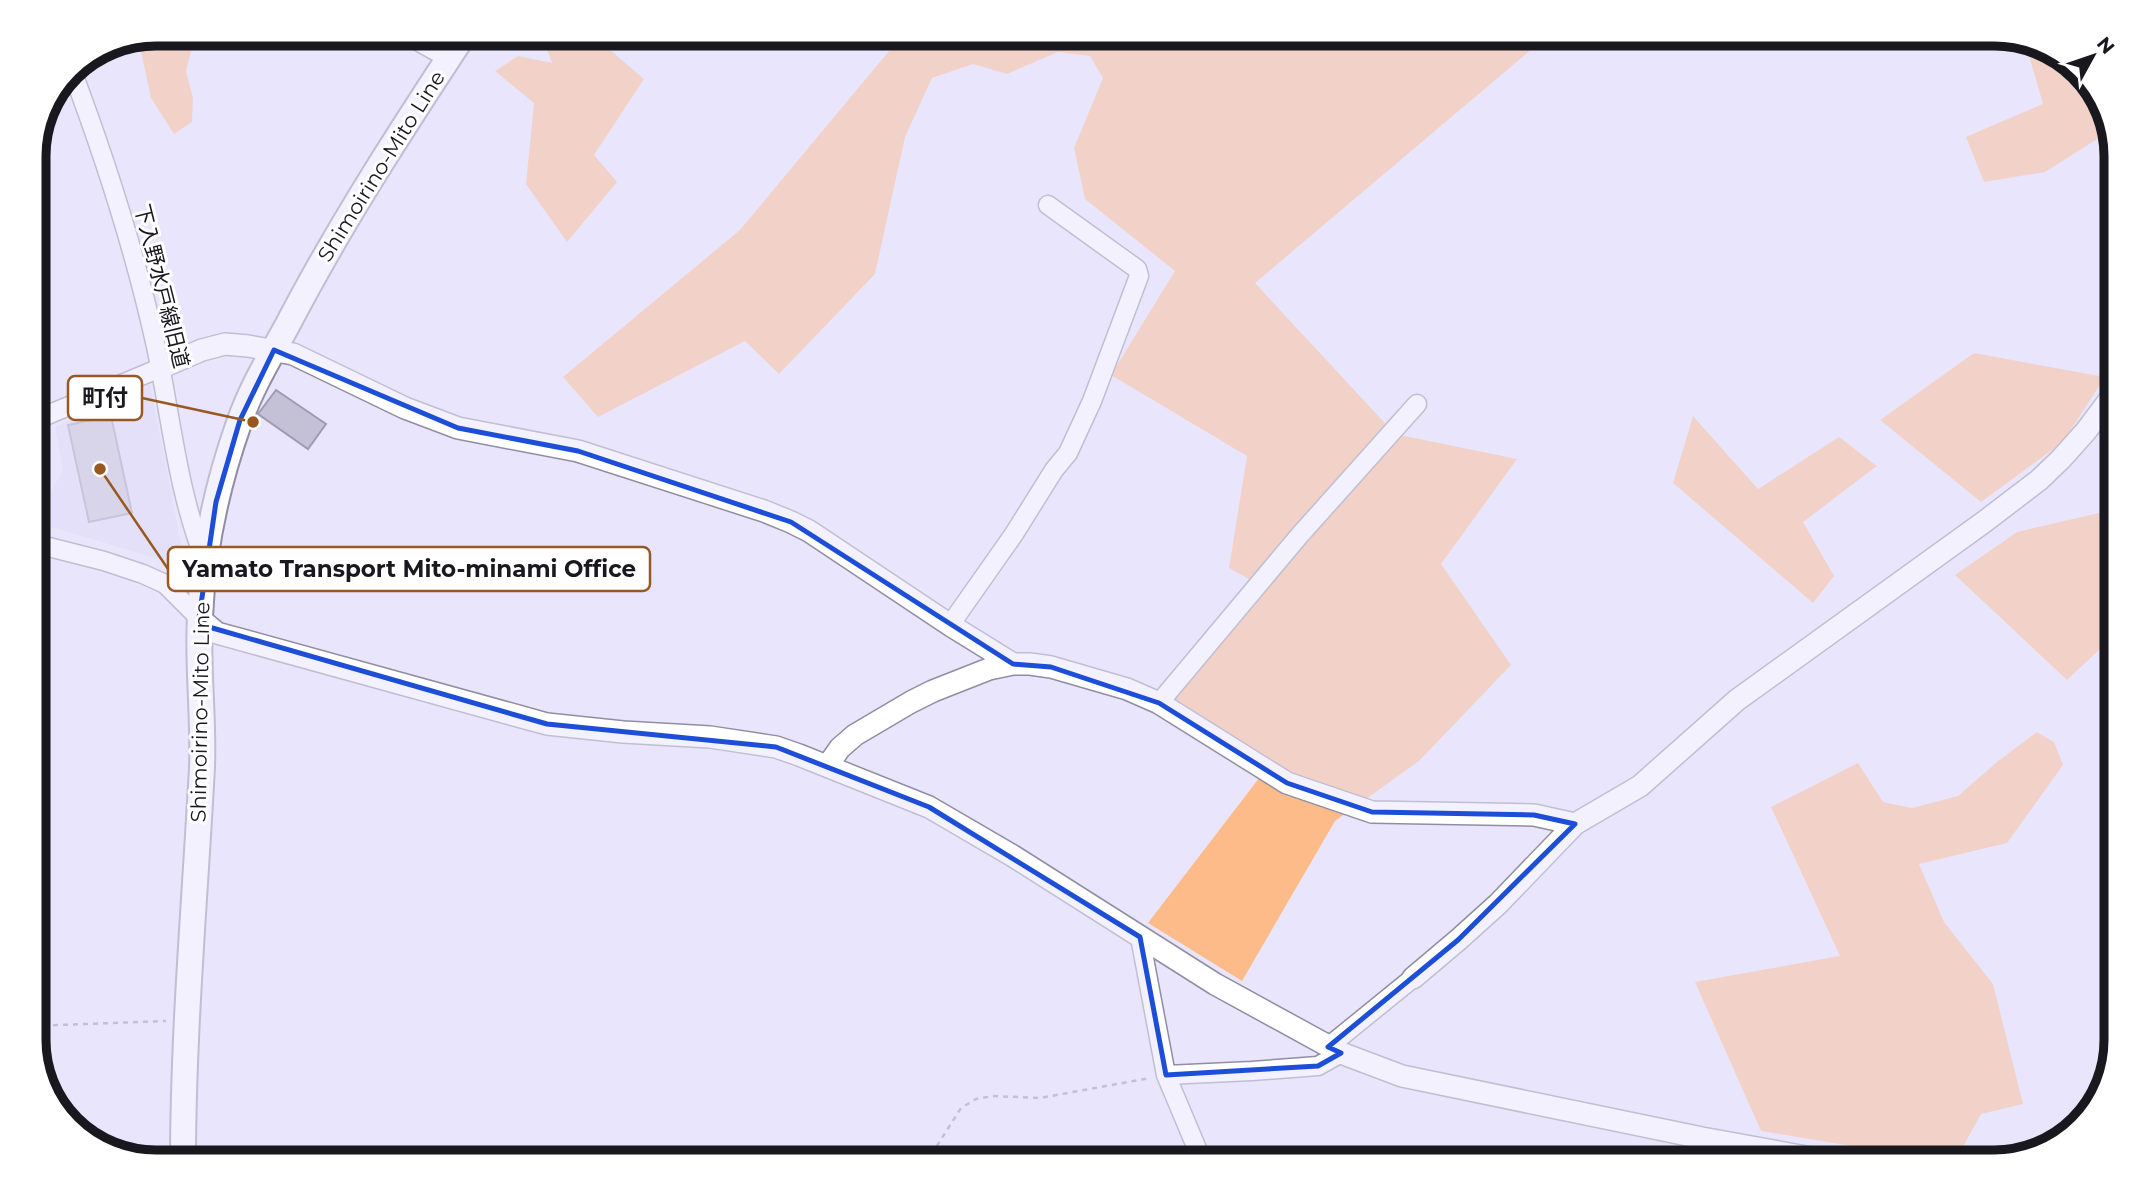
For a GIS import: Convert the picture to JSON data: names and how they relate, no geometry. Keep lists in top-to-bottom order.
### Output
{
  "streets": {
    "main road": ["Shimoirino-Mito Line"],
    "street": ["下入野水戸線旧道"]
  },
  "crossings": [
    ["Shimoirino-Mito Line", "下入野水戸線旧道"]
  ],
  "places": ["町付", "Yamato Transport Mito-minami Office"],
  "north": "top right"
}
